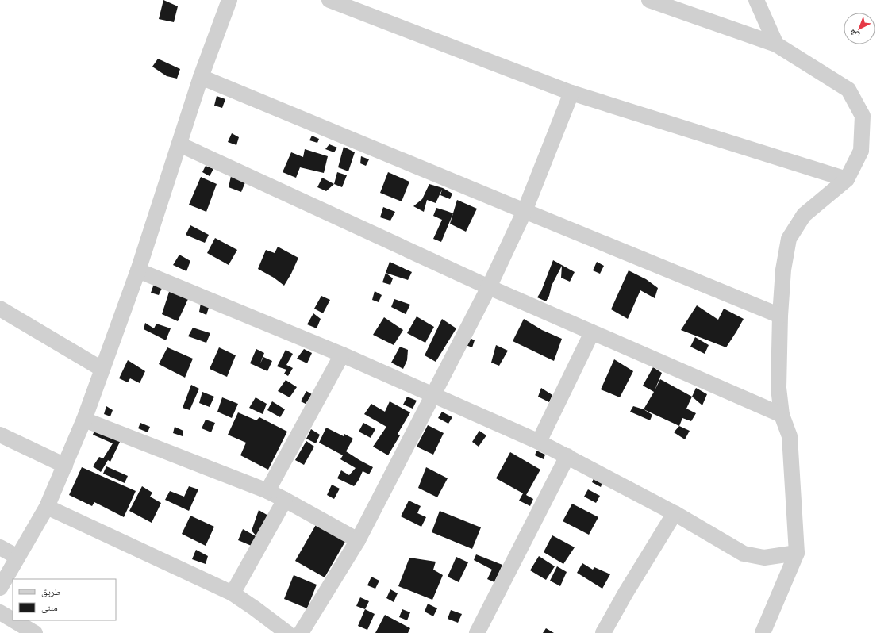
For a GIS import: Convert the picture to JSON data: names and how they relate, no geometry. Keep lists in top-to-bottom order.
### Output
{
  "legend": ["طريق", "مبنى"],
  "north": "bottom left"
}
